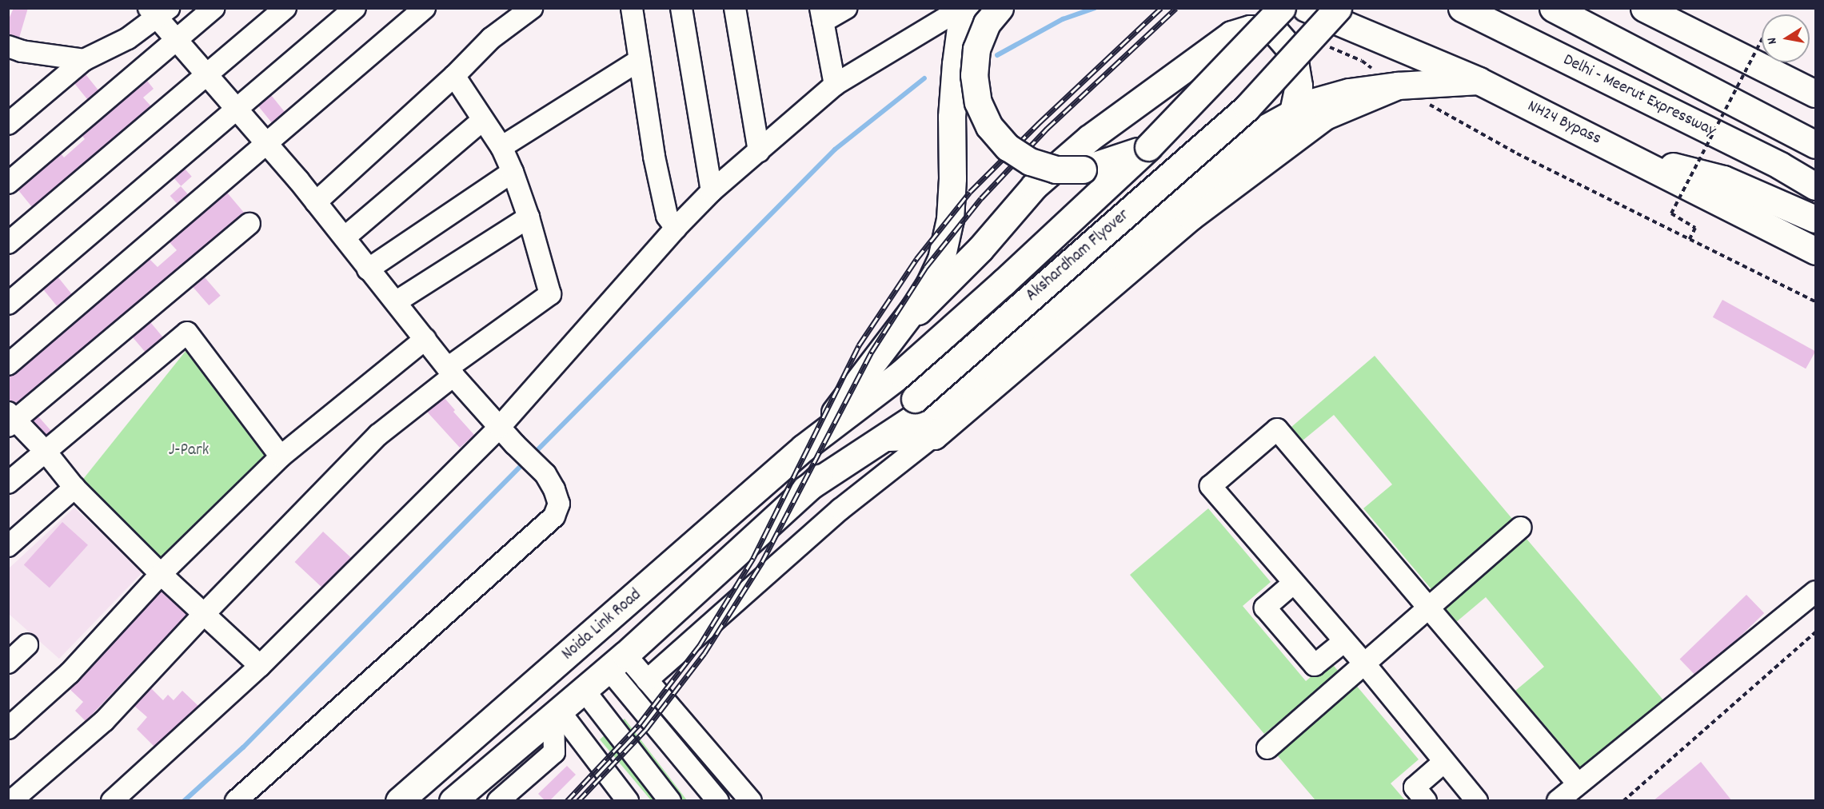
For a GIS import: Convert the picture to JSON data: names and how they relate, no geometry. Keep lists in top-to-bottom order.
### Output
{
  "streets": {
    "main road": [
      "Delhi - Meerut Expressway",
      "NH24 Bypass",
      "Akshardham Flyover",
      "Noida Link Road"
    ]
  },
  "crossings": [
    ["Akshardham Flyover", "Noida Link Road"]
  ],
  "parks": ["J-Park"],
  "north": "left"
}
